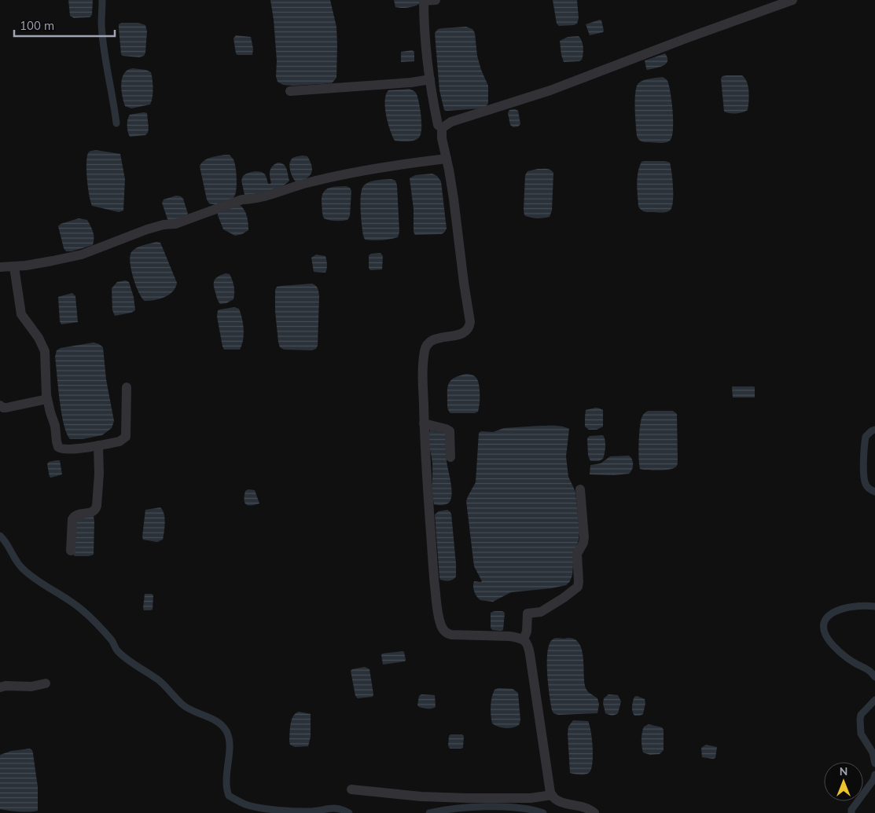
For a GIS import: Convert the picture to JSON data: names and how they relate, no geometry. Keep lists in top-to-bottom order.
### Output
{
  "scale_bar": "100 m",
  "north": "top"
}
